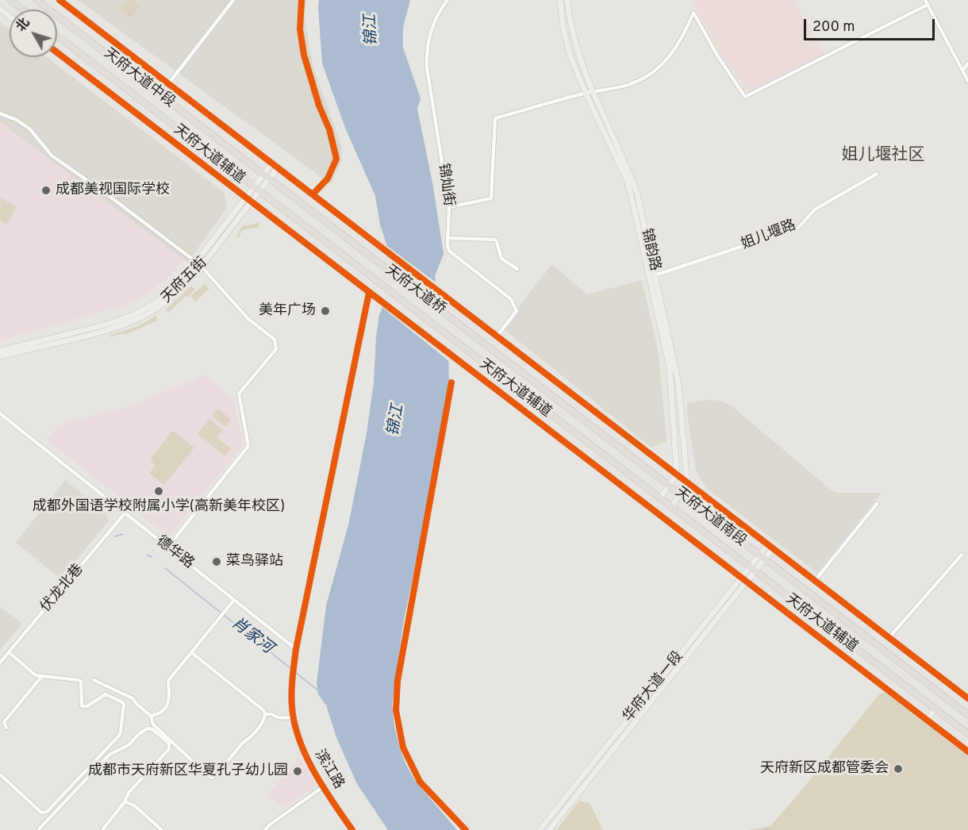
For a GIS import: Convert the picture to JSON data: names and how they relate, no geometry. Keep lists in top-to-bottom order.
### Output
{
  "streets": {
    "main road": ["天府大道中段", "天府大道桥", "天府大道南段"],
    "street": [
      "天府大道辅道",
      "锦灿街",
      "姐儿堰路",
      "锦韵路",
      "天府五街",
      "德华路",
      "伏龙北巷",
      "华府大道一段",
      "滨江路"
    ]
  },
  "crossings": [
    ["天府大道中段", "天府五街"],
    ["天府大道中段", "天府大道桥"],
    ["天府大道中段", "天府大道南段"],
    ["天府大道辅道", "锦灿街"],
    ["天府大道辅道", "锦韵路"],
    ["天府大道辅道", "天府五街"],
    ["天府大道辅道", "华府大道一段"],
    ["姐儿堰路", "锦韵路"],
    ["天府大道桥", "天府大道南段"],
    ["天府大道南段", "华府大道一段"],
    ["德华路", "伏龙北巷"]
  ],
  "districts": ["姐儿堰社区"],
  "water": ["锦江", "肖家河"],
  "places": [
    "成都美视国际学校",
    "美年广场",
    "成都外国语学校附属小学(高新美年校区)",
    "菜鸟驿站",
    "天府新区成都管委会",
    "成都市天府新区华夏孔子幼儿园"
  ],
  "scale_bar": "200 m",
  "north": "top left"
}
